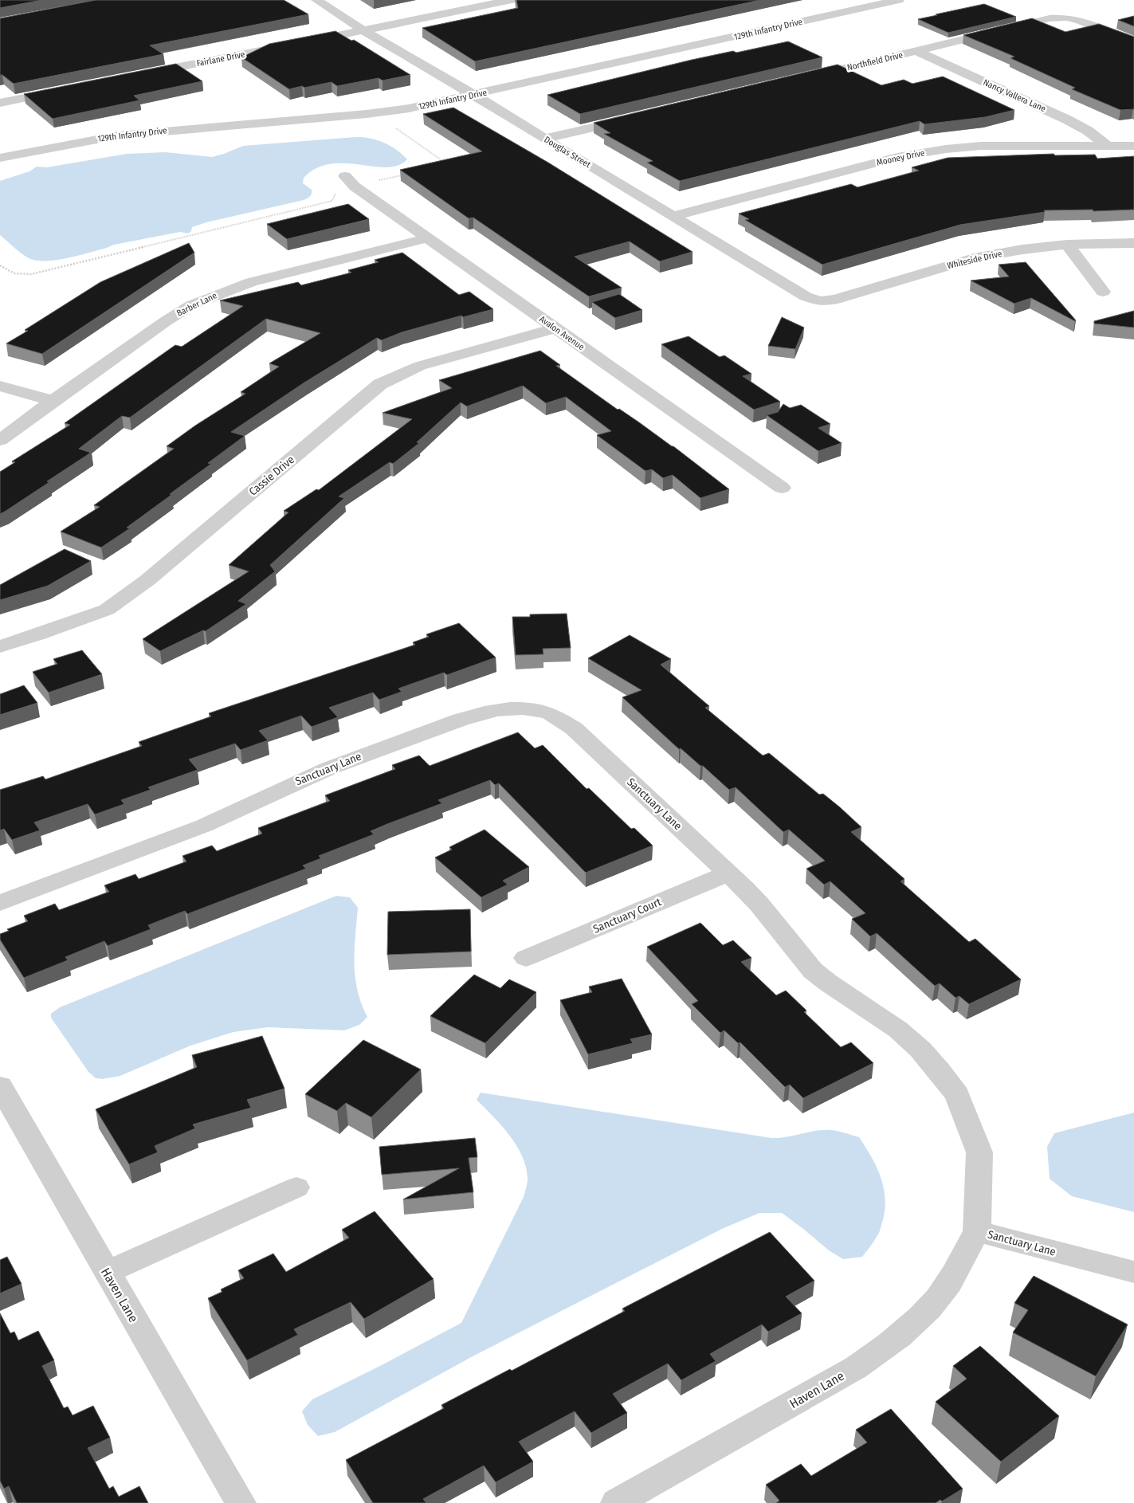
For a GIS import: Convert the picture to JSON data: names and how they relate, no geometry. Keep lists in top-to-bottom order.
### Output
{
  "streets": {
    "street": [
      "129th Infantry Drive",
      "Fairlane Drive",
      "Northfield Drive",
      "Nancy Vallera Lane",
      "Douglas Street",
      "Mooney Drive",
      "Whiteside Drive",
      "Barber Lane",
      "Avalon Avenue",
      "Cassie Drive",
      "Sanctuary Lane",
      "Sanctuary Court",
      "Haven Lane"
    ]
  },
  "crossings": [
    ["129th Infantry Drive", "Douglas Street"],
    ["Fairlane Drive", "Douglas Street"],
    ["Northfield Drive", "Nancy Vallera Lane"],
    ["Nancy Vallera Lane", "Mooney Drive"],
    ["Douglas Street", "Mooney Drive"],
    ["Douglas Street", "Whiteside Drive"],
    ["Barber Lane", "Avalon Avenue"],
    ["Avalon Avenue", "Cassie Drive"],
    ["Sanctuary Lane", "Sanctuary Court"],
    ["Sanctuary Lane", "Haven Lane"]
  ]
}
